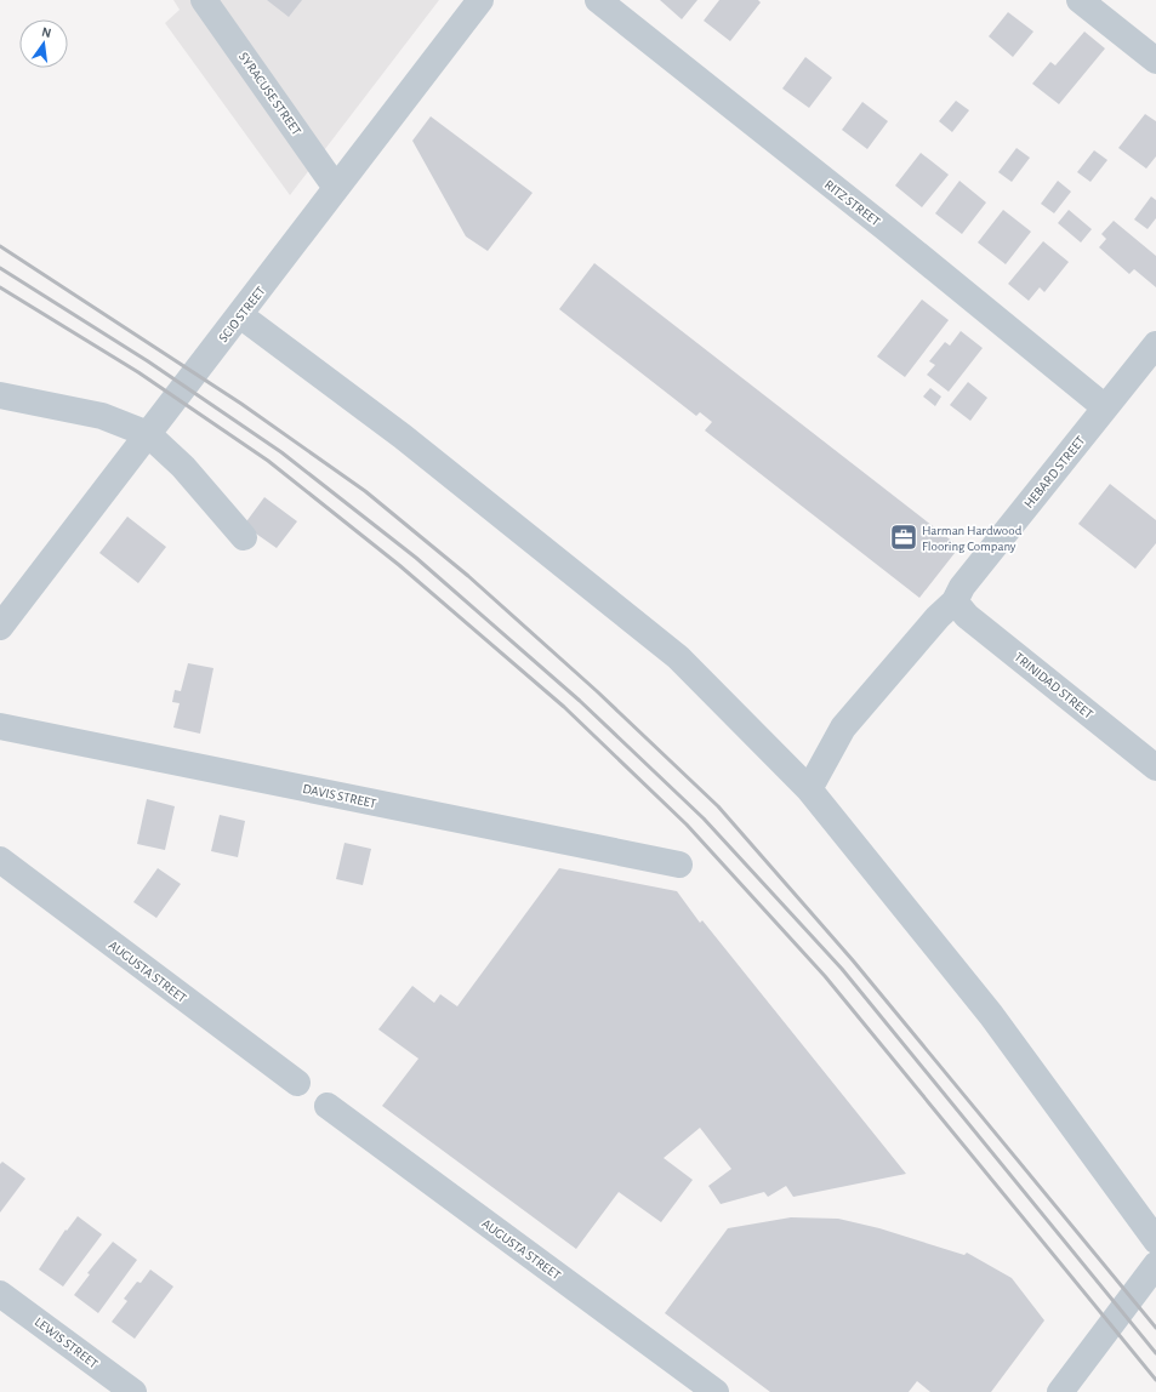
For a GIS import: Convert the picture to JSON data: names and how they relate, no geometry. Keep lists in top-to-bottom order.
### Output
{
  "streets": {
    "street": [
      "SYRACUSE STREET",
      "RITZ STREET",
      "SCIO STREET",
      "HEBARD STREET",
      "TRINIDAD STREET",
      "DAVIS STREET",
      "AUGUSTA STREET",
      "LEWIS STREET"
    ]
  },
  "crossings": [
    ["SYRACUSE STREET", "SCIO STREET"],
    ["RITZ STREET", "HEBARD STREET"],
    ["HEBARD STREET", "TRINIDAD STREET"]
  ],
  "places": {
    "office": ["Harman Hardwood Flooring Company"]
  },
  "north": "top"
}
